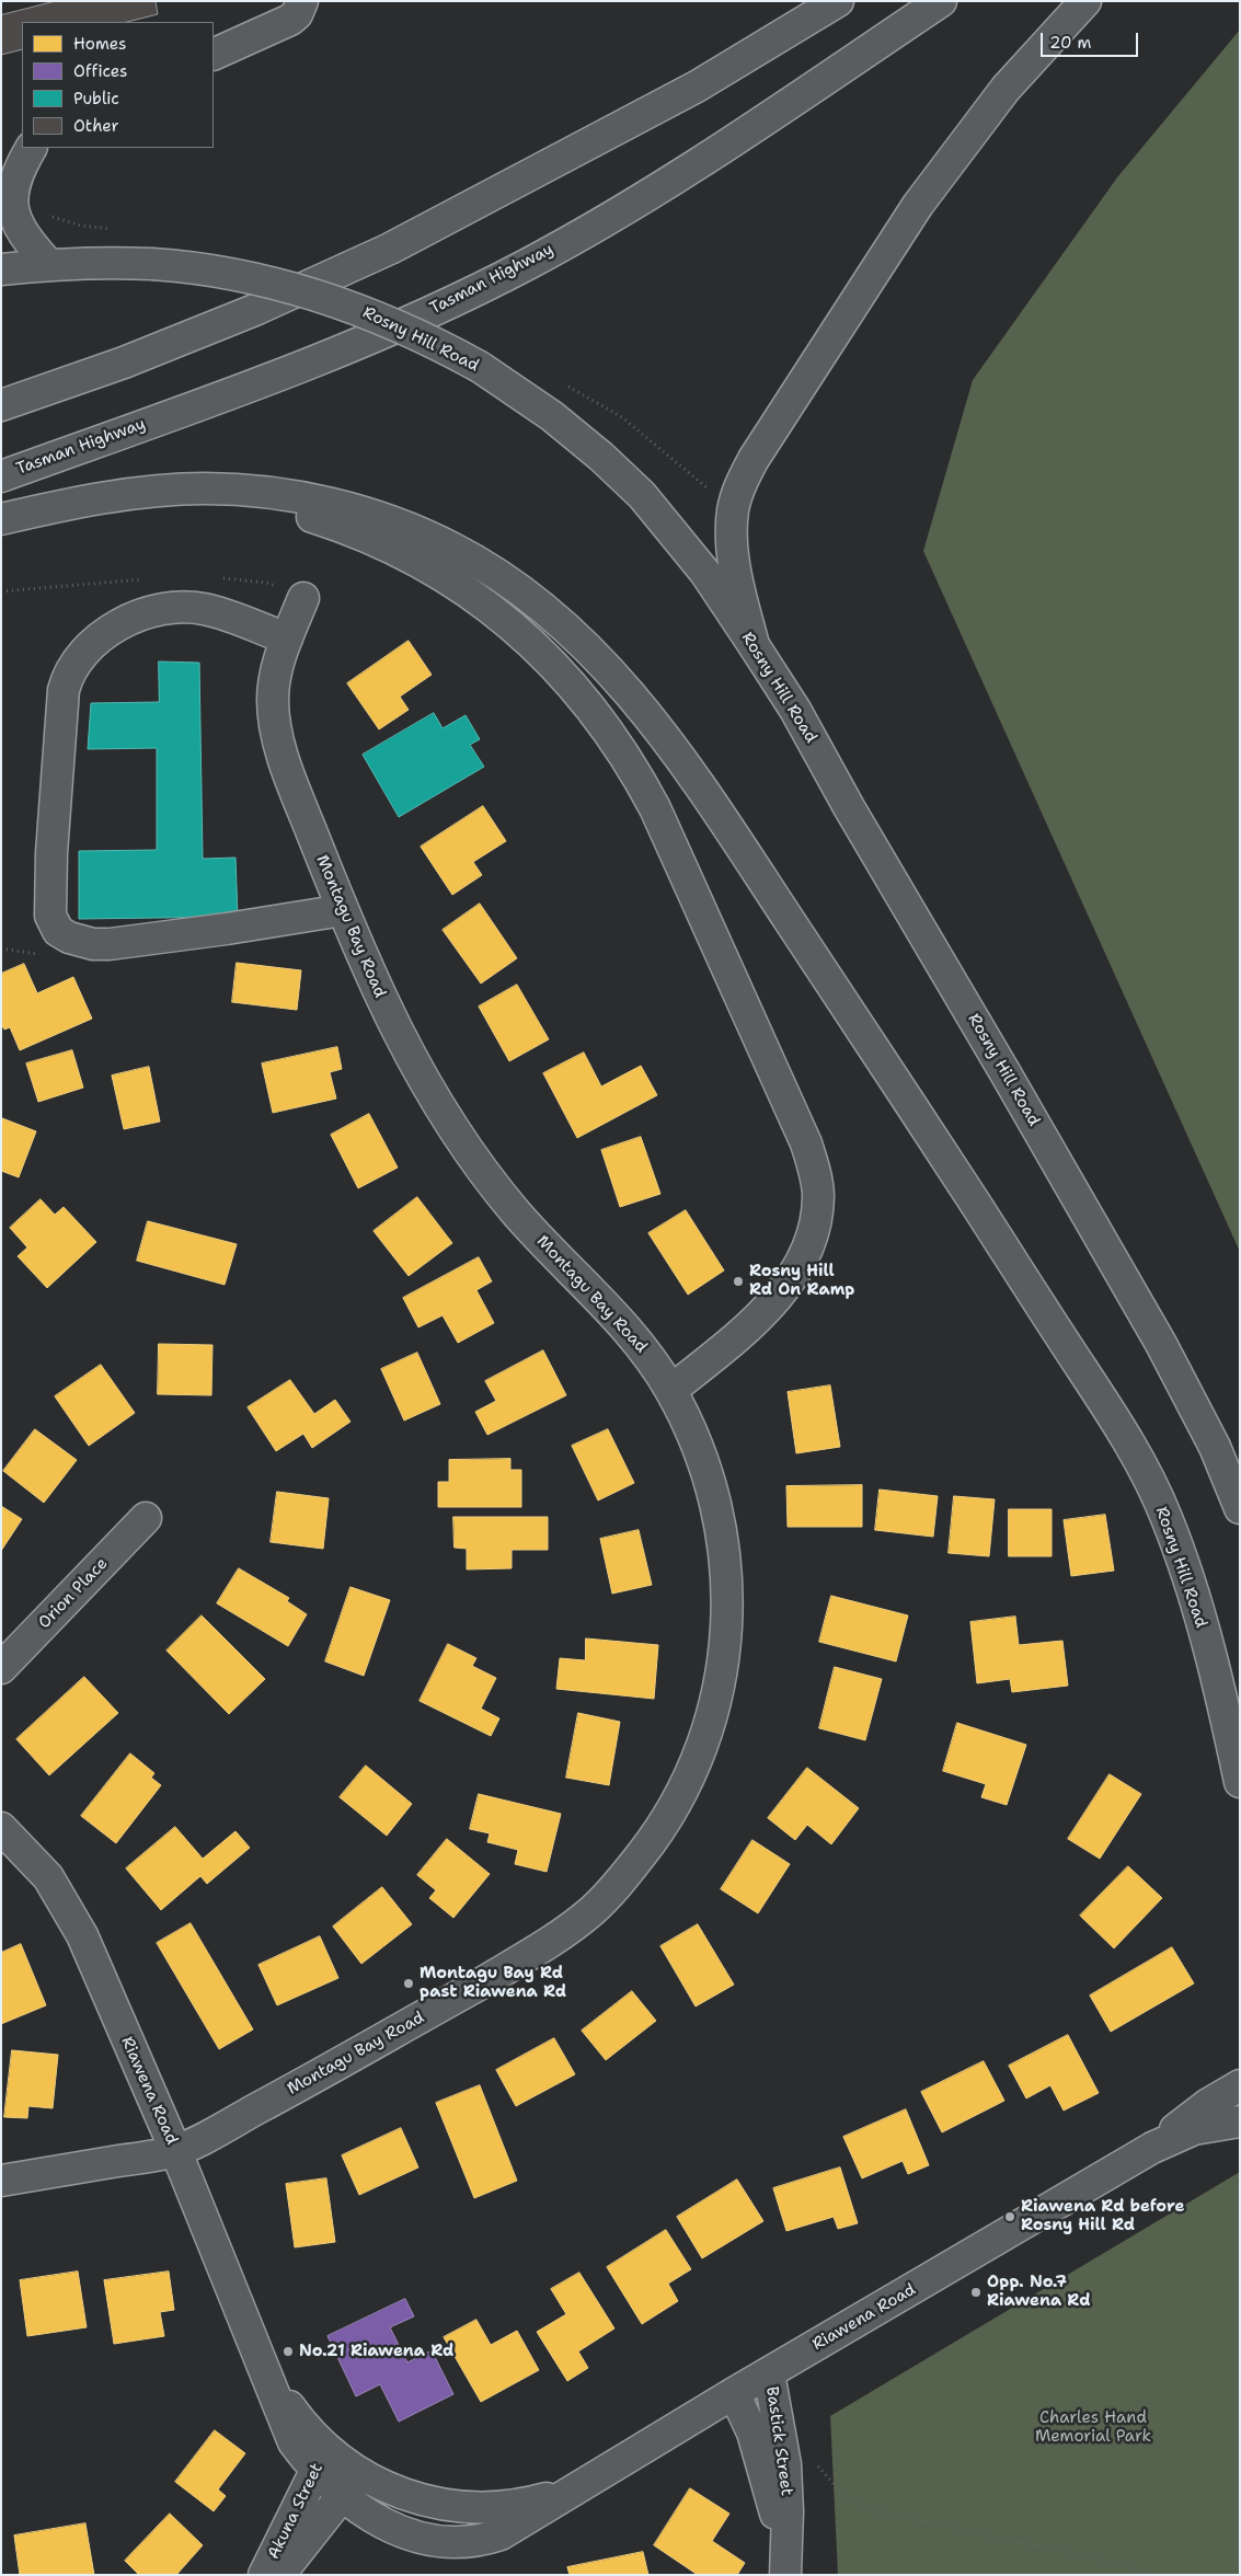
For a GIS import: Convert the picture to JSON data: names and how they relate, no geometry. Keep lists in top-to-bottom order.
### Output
{
  "streets": {
    "main road": [
      "Tasman Highway",
      "Rosny Hill Road",
      "Montagu Bay Road",
      "Orion Place",
      "Riawena Road",
      "Bastick Street",
      "Akuna Street"
    ]
  },
  "crossings": [
    ["Montagu Bay Road", "Riawena Road"],
    ["Riawena Road", "Bastick Street"],
    ["Riawena Road", "Akuna Street"]
  ],
  "parks": ["Charles Hand Memorial Park"],
  "places": [
    "Rosny Hill Rd On Ramp",
    "Montagu Bay Rd past Riawena Rd",
    "Riawena Rd before Rosny Hill Rd",
    "Opp. No.7 Riawena Rd",
    "No.21 Riawena Rd"
  ],
  "legend": [
    "Homes",
    "Offices",
    "Public",
    "Other"
  ],
  "scale_bar": "20 m"
}
